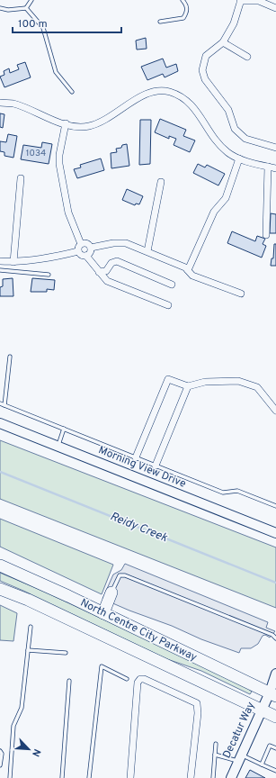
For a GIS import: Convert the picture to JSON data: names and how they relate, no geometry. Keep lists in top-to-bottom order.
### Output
{
  "streets": {
    "highway": ["North Centre City Parkway"],
    "street": ["Morning View Drive", "Decatur Way"]
  },
  "crossings": [
    ["North Centre City Parkway", "Decatur Way"]
  ],
  "water": ["Reidy Creek"],
  "house_numbers": ["1034"],
  "scale_bar": "100 m",
  "north": "bottom right"
}
